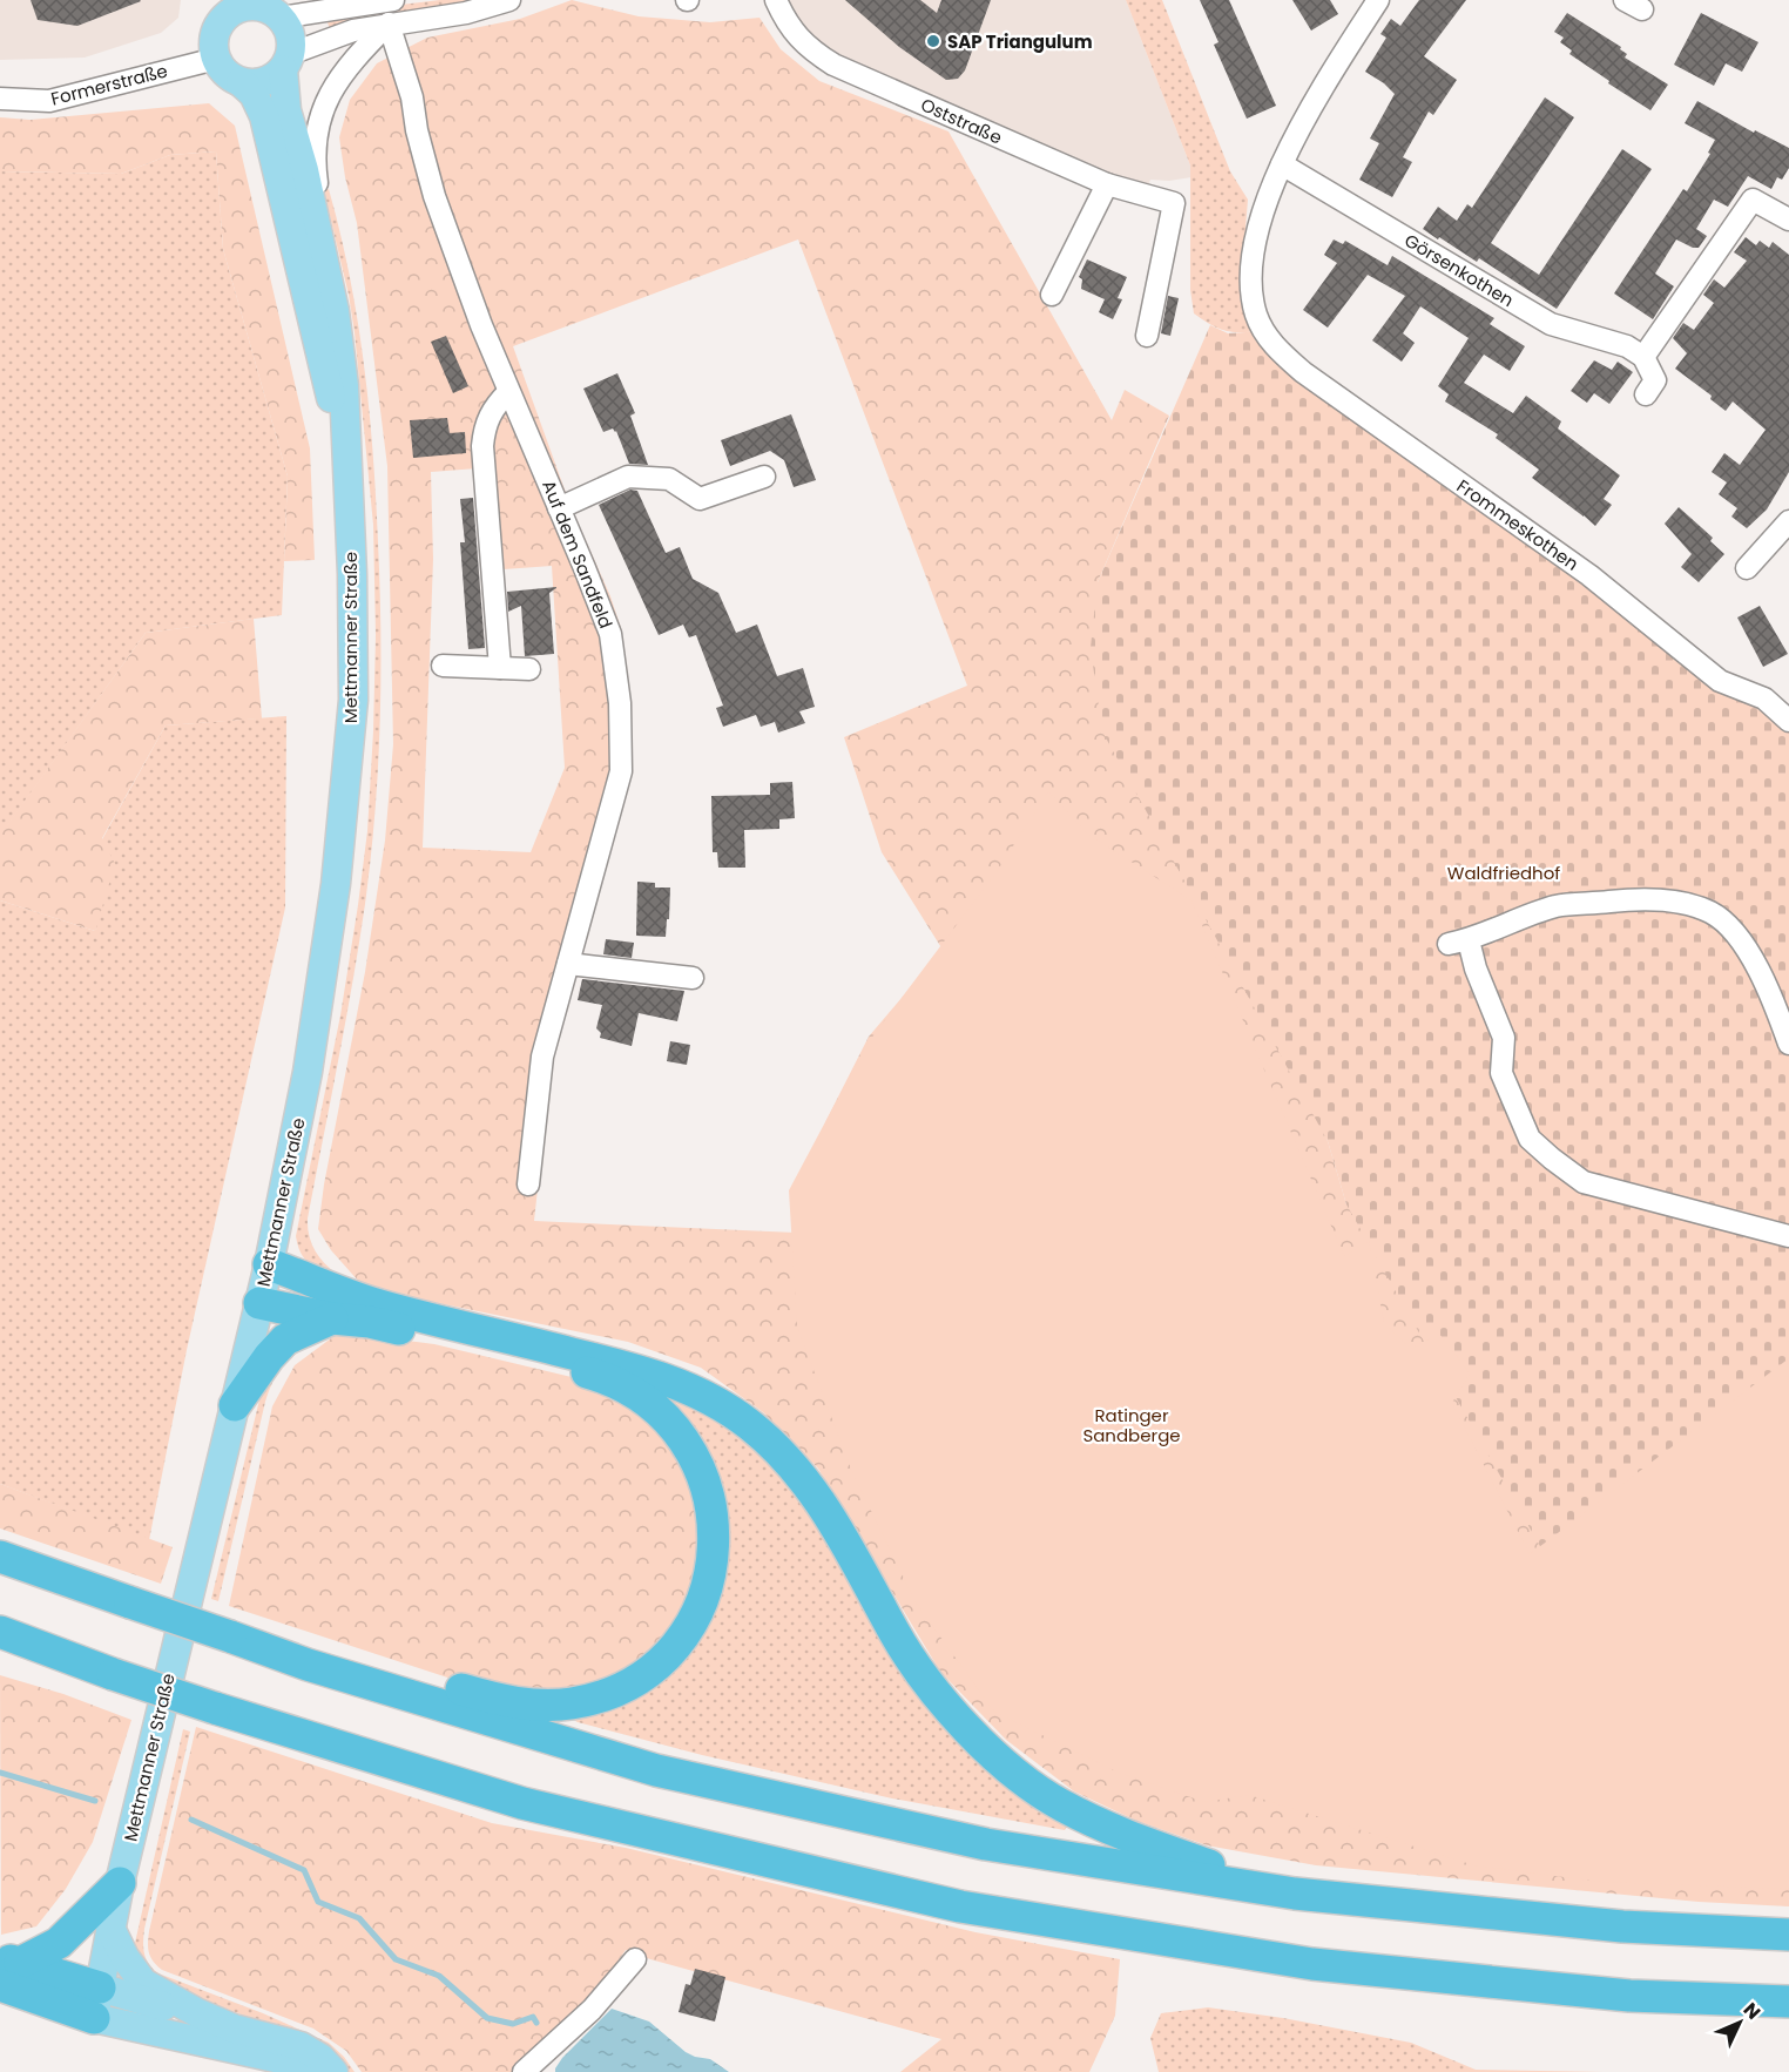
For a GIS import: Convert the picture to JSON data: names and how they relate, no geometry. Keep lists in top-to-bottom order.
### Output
{
  "streets": {
    "main road": ["Mettmanner Straße"],
    "street": [
      "Formerstraße",
      "Oststraße",
      "Görsenkothen",
      "Frommeskothen",
      "Auf dem Sandfeld"
    ]
  },
  "crossings": [
    ["Formerstraße", "Mettmanner Straße"],
    ["Görsenkothen", "Frommeskothen"]
  ],
  "parks": ["Waldfriedhof", "Ratinger Sandberge"],
  "places": ["SAP Triangulum"],
  "north": "top right"
}
